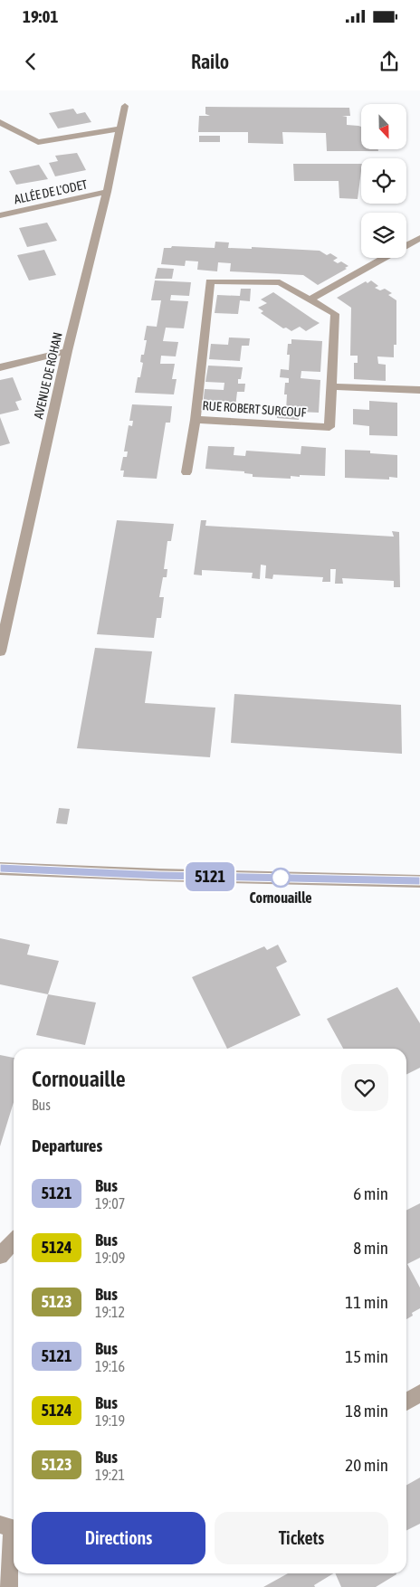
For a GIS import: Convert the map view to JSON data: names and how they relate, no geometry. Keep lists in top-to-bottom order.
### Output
{
  "streets": {
    "street": ["ALLÉE DE L'ODET", "AVENUE DE ROHAN", "RUE ROBERT SURCOUF"]
  },
  "crossings": [
    ["ALLÉE DE L'ODET", "AVENUE DE ROHAN"]
  ],
  "places": ["Cornouaille"],
  "lines": ["bus line 5121"],
  "north": "bottom",
  "page": {
    "status": "19:01",
    "header": "Railo",
    "on_map": "5121",
    "heading": [
      ["Cornouaille", "Bus"],
      "Departures"
    ],
    "list": [
      {
        "mark": "5121",
        "name": "Bus",
        "note": "19:07",
        "value": "6 min"
      },
      {
        "mark": "5124",
        "name": "Bus",
        "note": "19:09",
        "value": "8 min"
      },
      {
        "mark": "5123",
        "name": "Bus",
        "note": "19:12",
        "value": "11 min"
      },
      {
        "mark": "5121",
        "name": "Bus",
        "note": "19:16",
        "value": "15 min"
      },
      {
        "mark": "5124",
        "name": "Bus",
        "note": "19:19",
        "value": "18 min"
      },
      {
        "mark": "5123",
        "name": "Bus",
        "note": "19:21",
        "value": "20 min"
      }
    ],
    "buttons": ["Directions", "Tickets"]
  }
}
